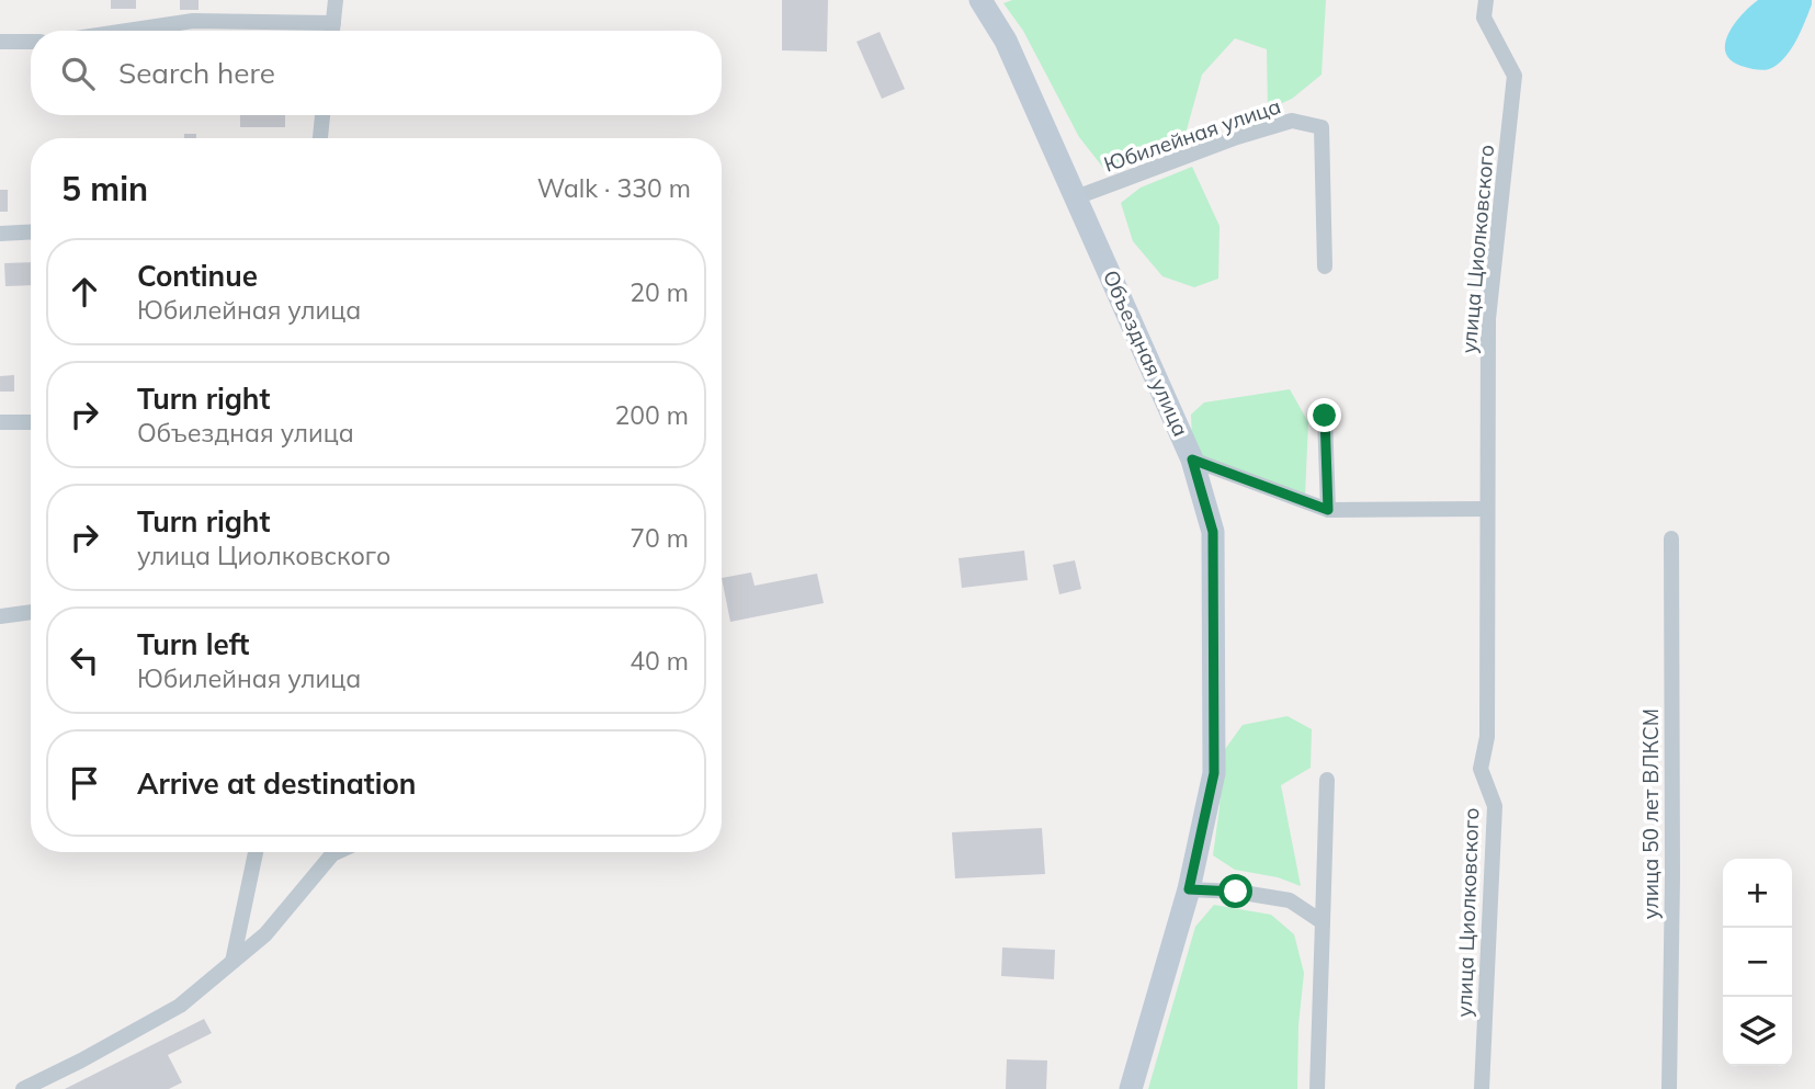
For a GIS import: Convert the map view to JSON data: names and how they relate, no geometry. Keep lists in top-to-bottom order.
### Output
{
  "streets": {
    "main road": ["Объездная улица"],
    "street": ["Юбилейная улица", "улица Циолковского", "улица 50 лет ВЛКСМ"]
  },
  "crossings": [
    ["Юбилейная улица", "Объездная улица"]
  ],
  "page": {
    "search": "Search here",
    "heading": ["5 min", "Walk · 330 m"],
    "list": [
      ["Continue", "Юбилейная улица", "20 m"],
      ["Turn right", "Объездная улица", "200 m"],
      ["Turn right", "улица Циолковского", "70 m"],
      ["Turn left", "Юбилейная улица", "40 m"],
      "Arrive at destination"
    ],
    "map_buttons": ["+", "−"]
  }
}
